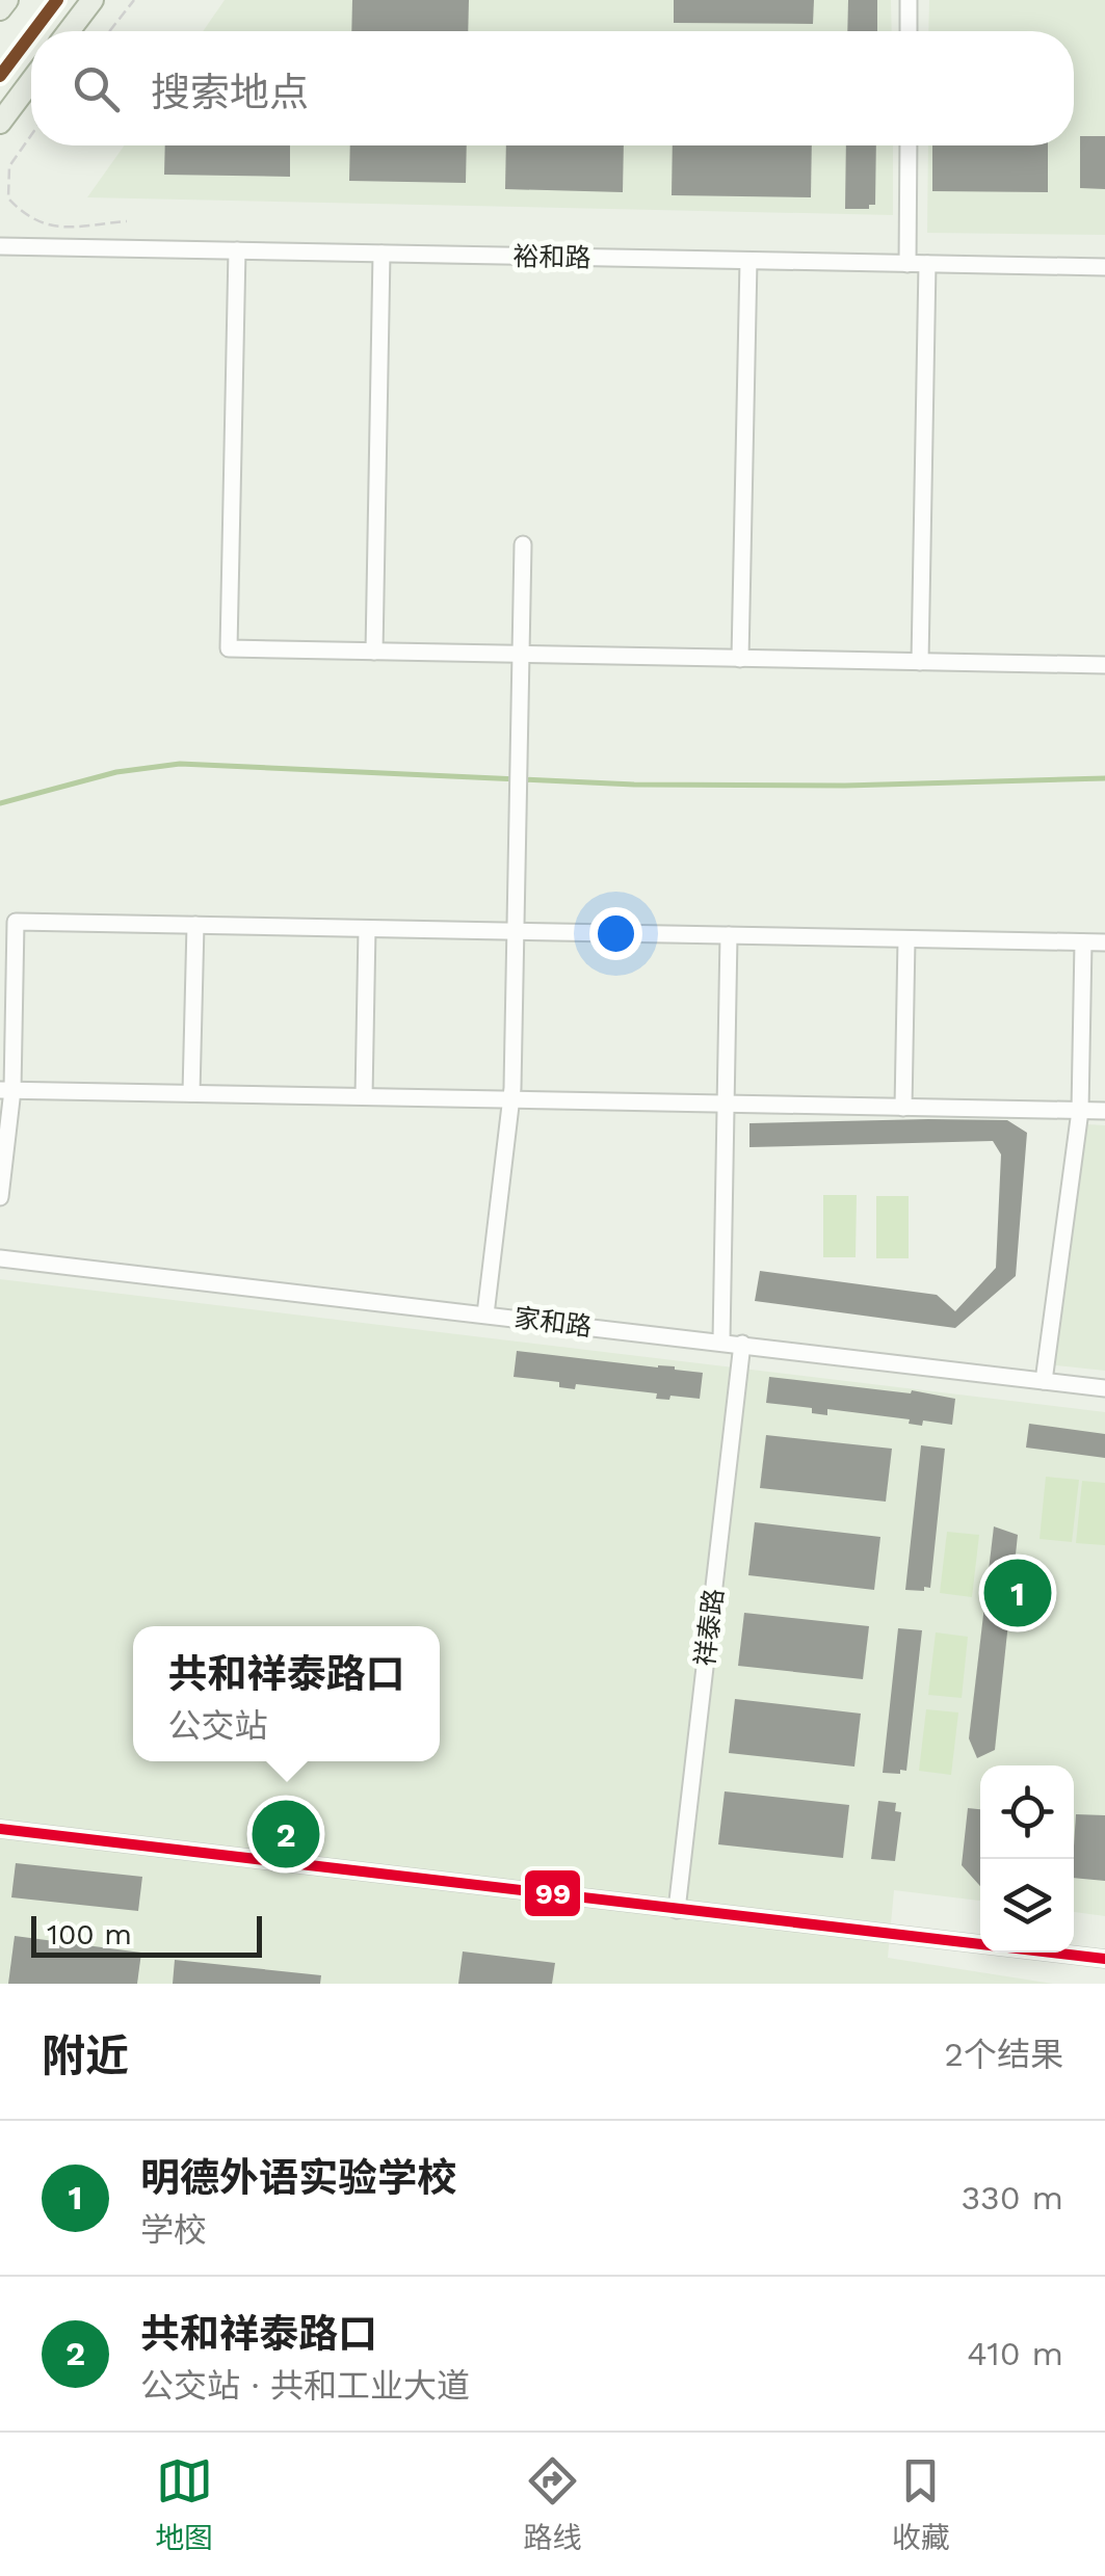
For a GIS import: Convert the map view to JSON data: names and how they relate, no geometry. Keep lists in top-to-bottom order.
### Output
{
  "streets": {
    "street": ["裕和路", "家和路", "祥泰路"]
  },
  "crossings": [
    ["家和路", "祥泰路"]
  ],
  "lines": ["transit line 99"],
  "scale_bar": "100 m",
  "page": {
    "search": "搜索地点",
    "pins": ["1", "2"],
    "popup": ["共和祥泰路口", "公交站"],
    "scale": "100 m",
    "heading": ["附近", "2个结果"],
    "list": [
      {
        "mark": "1",
        "name": "明德外语实验学校",
        "note": "学校",
        "value": "330 m"
      },
      {
        "mark": "2",
        "name": "共和祥泰路口",
        "note": "公交站 · 共和工业大道",
        "value": "410 m"
      }
    ],
    "nav": ["地图", "路线", "收藏"]
  }
}
